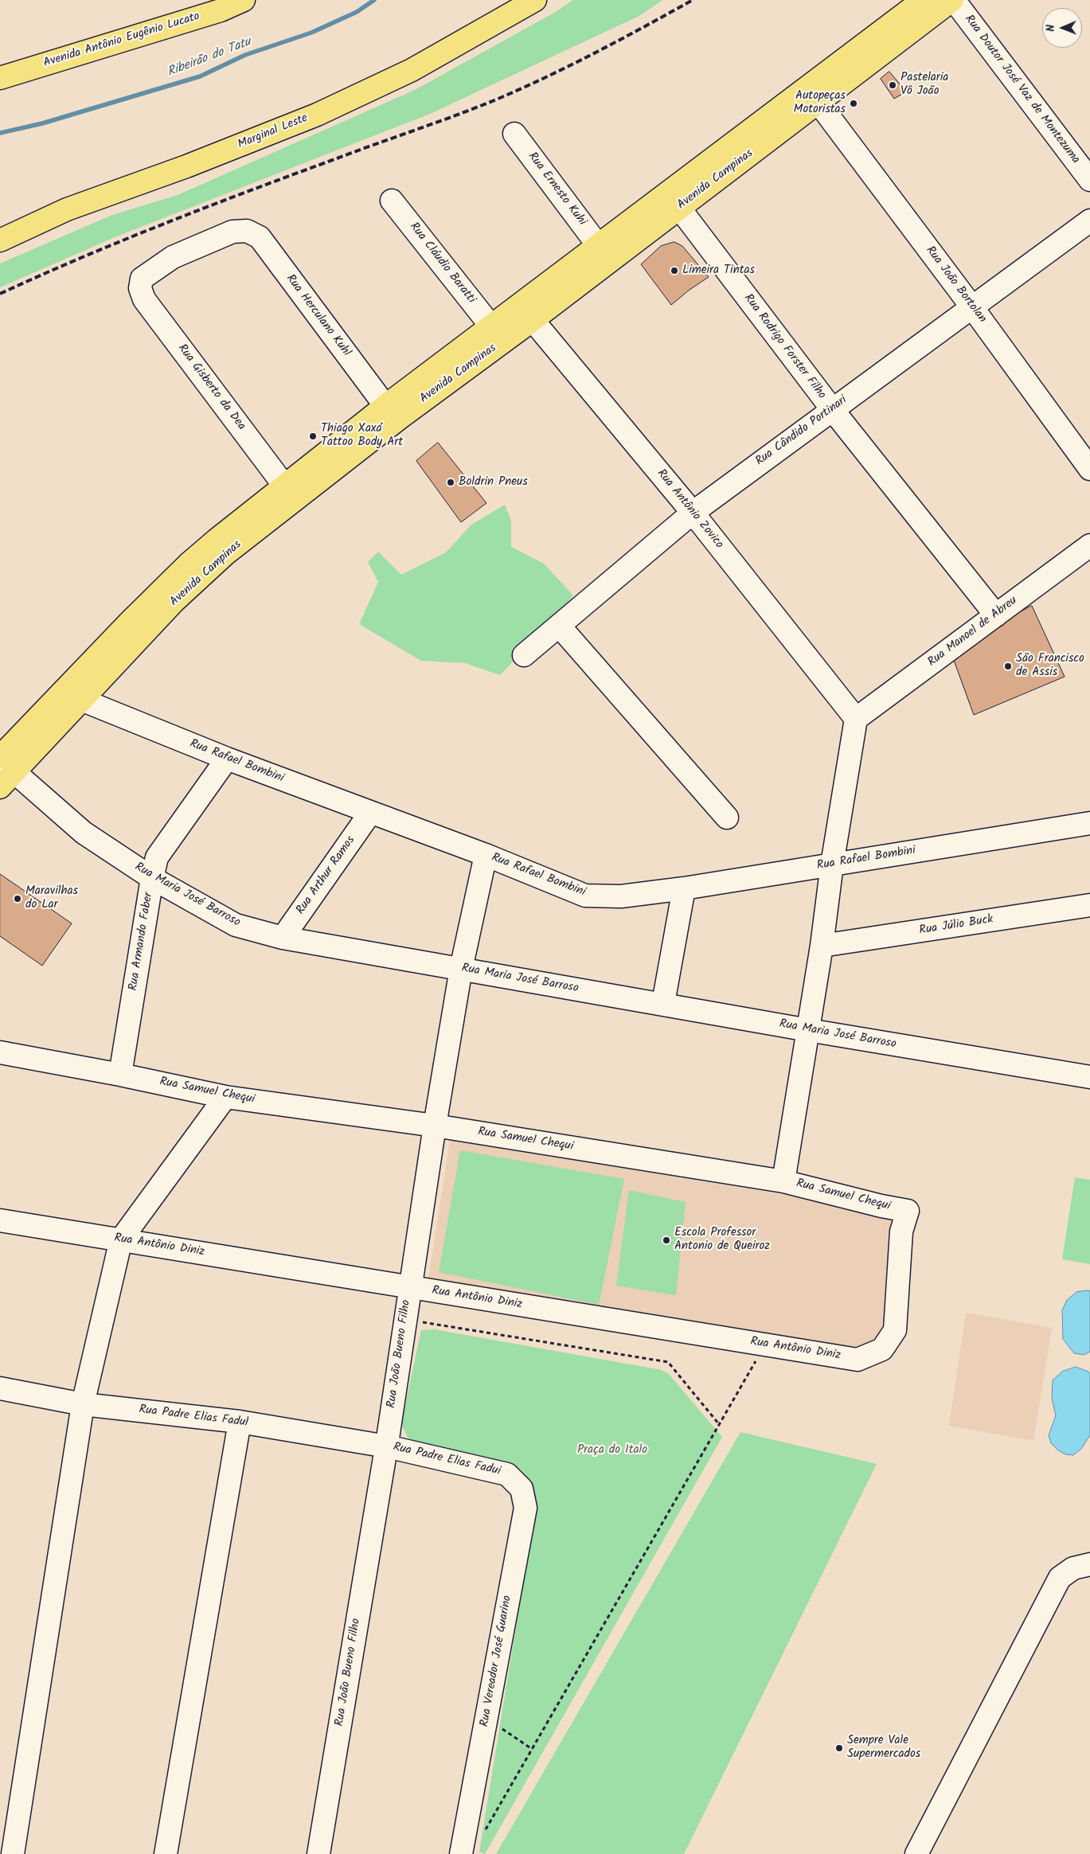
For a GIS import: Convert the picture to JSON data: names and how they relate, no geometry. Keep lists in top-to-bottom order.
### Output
{
  "streets": {
    "main road": ["Avenida Antônio Eugênio Lucato", "Marginal Leste", "Avenida Campinas"],
    "street": [
      "Rua Doutor José Vaz de Montezuma",
      "Rua Ernesto Kuhi",
      "Rua Cláudio Baratti",
      "Rua João Bortolan",
      "Rua Herculano Kuhl",
      "Rua Rodrigo Forster Filho",
      "Rua Gisberto da Dea",
      "Rua Cândido Portinari",
      "Rua Antônio Zovico",
      "Rua Manoel de Abreu",
      "Rua Rafael Bombini",
      "Rua Arthur Ramos",
      "Rua Maria José Barroso",
      "Rua Júlio Buck",
      "Rua Armando Faber",
      "Rua Samuel Chequi",
      "Rua Antônio Diniz",
      "Rua João Bueno Filho",
      "Rua Padre Elias Fadul",
      "Rua Padre Elias Fadui",
      "Rua Vereador José Guarino"
    ]
  },
  "crossings": [
    ["Rua Doutor José Vaz de Montezuma", "Avenida Campinas"],
    ["Avenida Campinas", "Rua Ernesto Kuhi"],
    ["Avenida Campinas", "Rua Cláudio Baratti"],
    ["Avenida Campinas", "Rua João Bortolan"],
    ["Avenida Campinas", "Rua Herculano Kuhl"],
    ["Avenida Campinas", "Rua Rodrigo Forster Filho"],
    ["Avenida Campinas", "Rua Gisberto da Dea"],
    ["Avenida Campinas", "Rua Antônio Zovico"],
    ["Avenida Campinas", "Rua Rafael Bombini"],
    ["Avenida Campinas", "Rua Maria José Barroso"],
    ["Rua João Bortolan", "Rua Cândido Portinari"],
    ["Rua Herculano Kuhl", "Rua Gisberto da Dea"],
    ["Rua Rodrigo Forster Filho", "Rua Cândido Portinari"],
    ["Rua Rodrigo Forster Filho", "Rua Manoel de Abreu"],
    ["Rua Cândido Portinari", "Rua Antônio Zovico"],
    ["Rua Antônio Zovico", "Rua Manoel de Abreu"],
    ["Rua Rafael Bombini", "Rua Arthur Ramos"],
    ["Rua Rafael Bombini", "Rua Armando Faber"],
    ["Rua Rafael Bombini", "Rua João Bueno Filho"],
    ["Rua Arthur Ramos", "Rua Maria José Barroso"],
    ["Rua Maria José Barroso", "Rua Armando Faber"],
    ["Rua Maria José Barroso", "Rua João Bueno Filho"],
    ["Rua Armando Faber", "Rua Samuel Chequi"],
    ["Rua Samuel Chequi", "Rua Antônio Diniz"],
    ["Rua Samuel Chequi", "Rua João Bueno Filho"],
    ["Rua Antônio Diniz", "Rua João Bueno Filho"],
    ["Rua João Bueno Filho", "Rua Padre Elias Fadul"],
    ["Rua João Bueno Filho", "Rua Padre Elias Fadui"],
    ["Rua Padre Elias Fadul", "Rua Padre Elias Fadui"],
    ["Rua Padre Elias Fadui", "Rua Vereador José Guarino"]
  ],
  "water": ["Ribeirão do Tatu"],
  "parks": ["Praça do Italo"],
  "places": [
    "Pastelaria Vô João",
    "Autopeças Motoristas",
    "Limeira Tintas",
    "Thiago Xaxá Tattoo Body Art",
    "Boldrin Pneus",
    "São Francisco de Assis",
    "Maravilhas do Lar",
    "Escola Professor Antonio de Queiroz",
    "Sempre Vale Supermercados"
  ],
  "north": "left"
}
